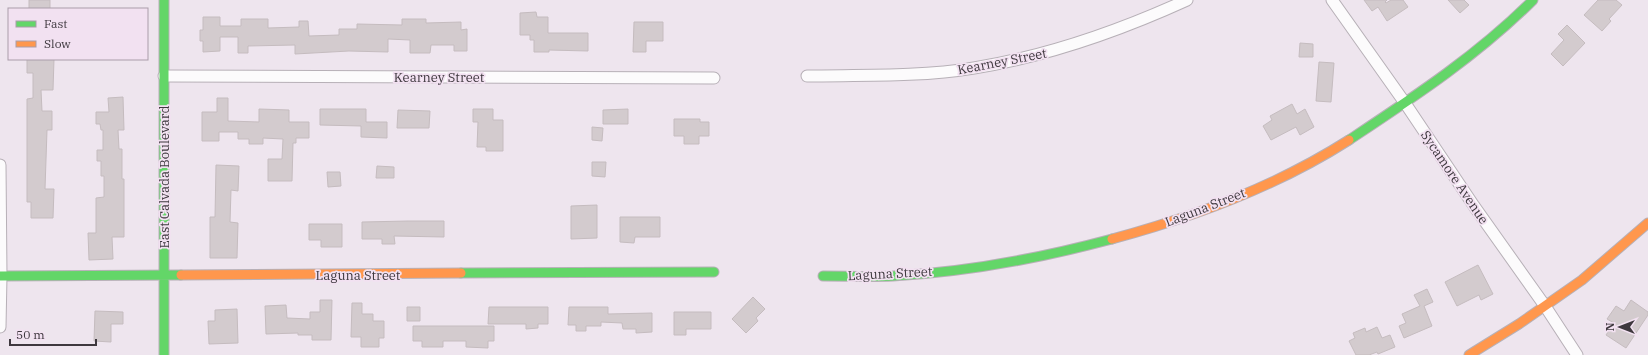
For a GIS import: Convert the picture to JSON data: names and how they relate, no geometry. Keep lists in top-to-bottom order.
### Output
{
  "streets": {
    "street": [
      "Kearney Street",
      "East Calvada Boulevard",
      "Sycamore Avenue",
      "Laguna Street"
    ]
  },
  "crossings": [
    ["Kearney Street", "East Calvada Boulevard"],
    ["East Calvada Boulevard", "Laguna Street"],
    ["Sycamore Avenue", "Laguna Street"]
  ],
  "legend": ["Fast", "Slow"],
  "scale_bar": "50 m",
  "north": "left"
}
